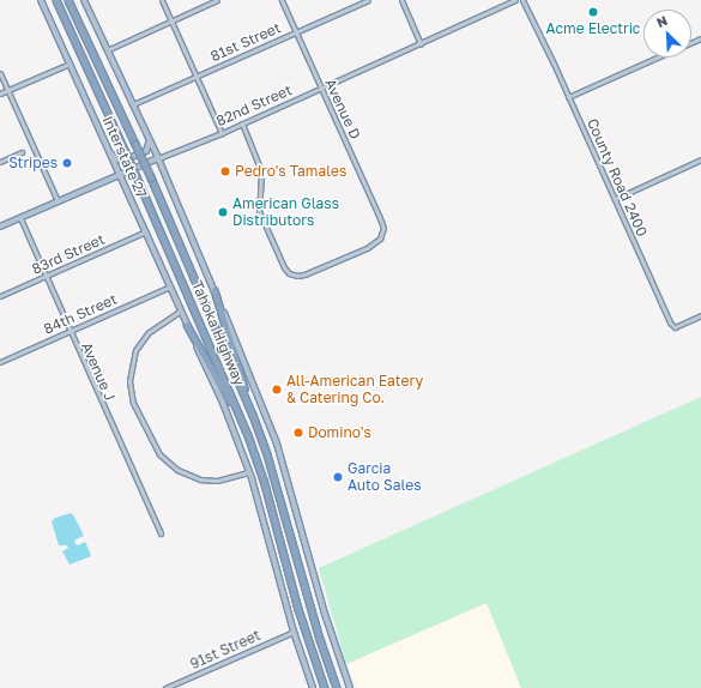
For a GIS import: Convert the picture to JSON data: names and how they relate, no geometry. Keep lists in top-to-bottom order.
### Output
{
  "streets": {
    "highway": ["Tahoka Highway"],
    "main road": ["82nd Street", "Interstate 27"],
    "street": [
      "81st Street",
      "Avenue D",
      "County Road 2400",
      "83rd Street",
      "84th Street",
      "Avenue J",
      "91st Street"
    ]
  },
  "crossings": [
    ["81st Street", "Avenue D"],
    ["81st Street", "Interstate 27"],
    ["82nd Street", "Avenue D"],
    ["82nd Street", "Interstate 27"],
    ["82nd Street", "Avenue J"],
    ["Interstate 27", "83rd Street"],
    ["Interstate 27", "84th Street"],
    ["Interstate 27", "Tahoka Highway"],
    ["83rd Street", "Avenue J"],
    ["84th Street", "Avenue J"],
    ["Tahoka Highway", "91st Street"]
  ],
  "places": [
    "Acme Electric",
    "Stripes",
    "Pedro's Tamales",
    "American Glass Distributors",
    "All-American Eatery & Catering Co.",
    "Domino's",
    "Garcia Auto Sales"
  ],
  "north": "top left"
}
